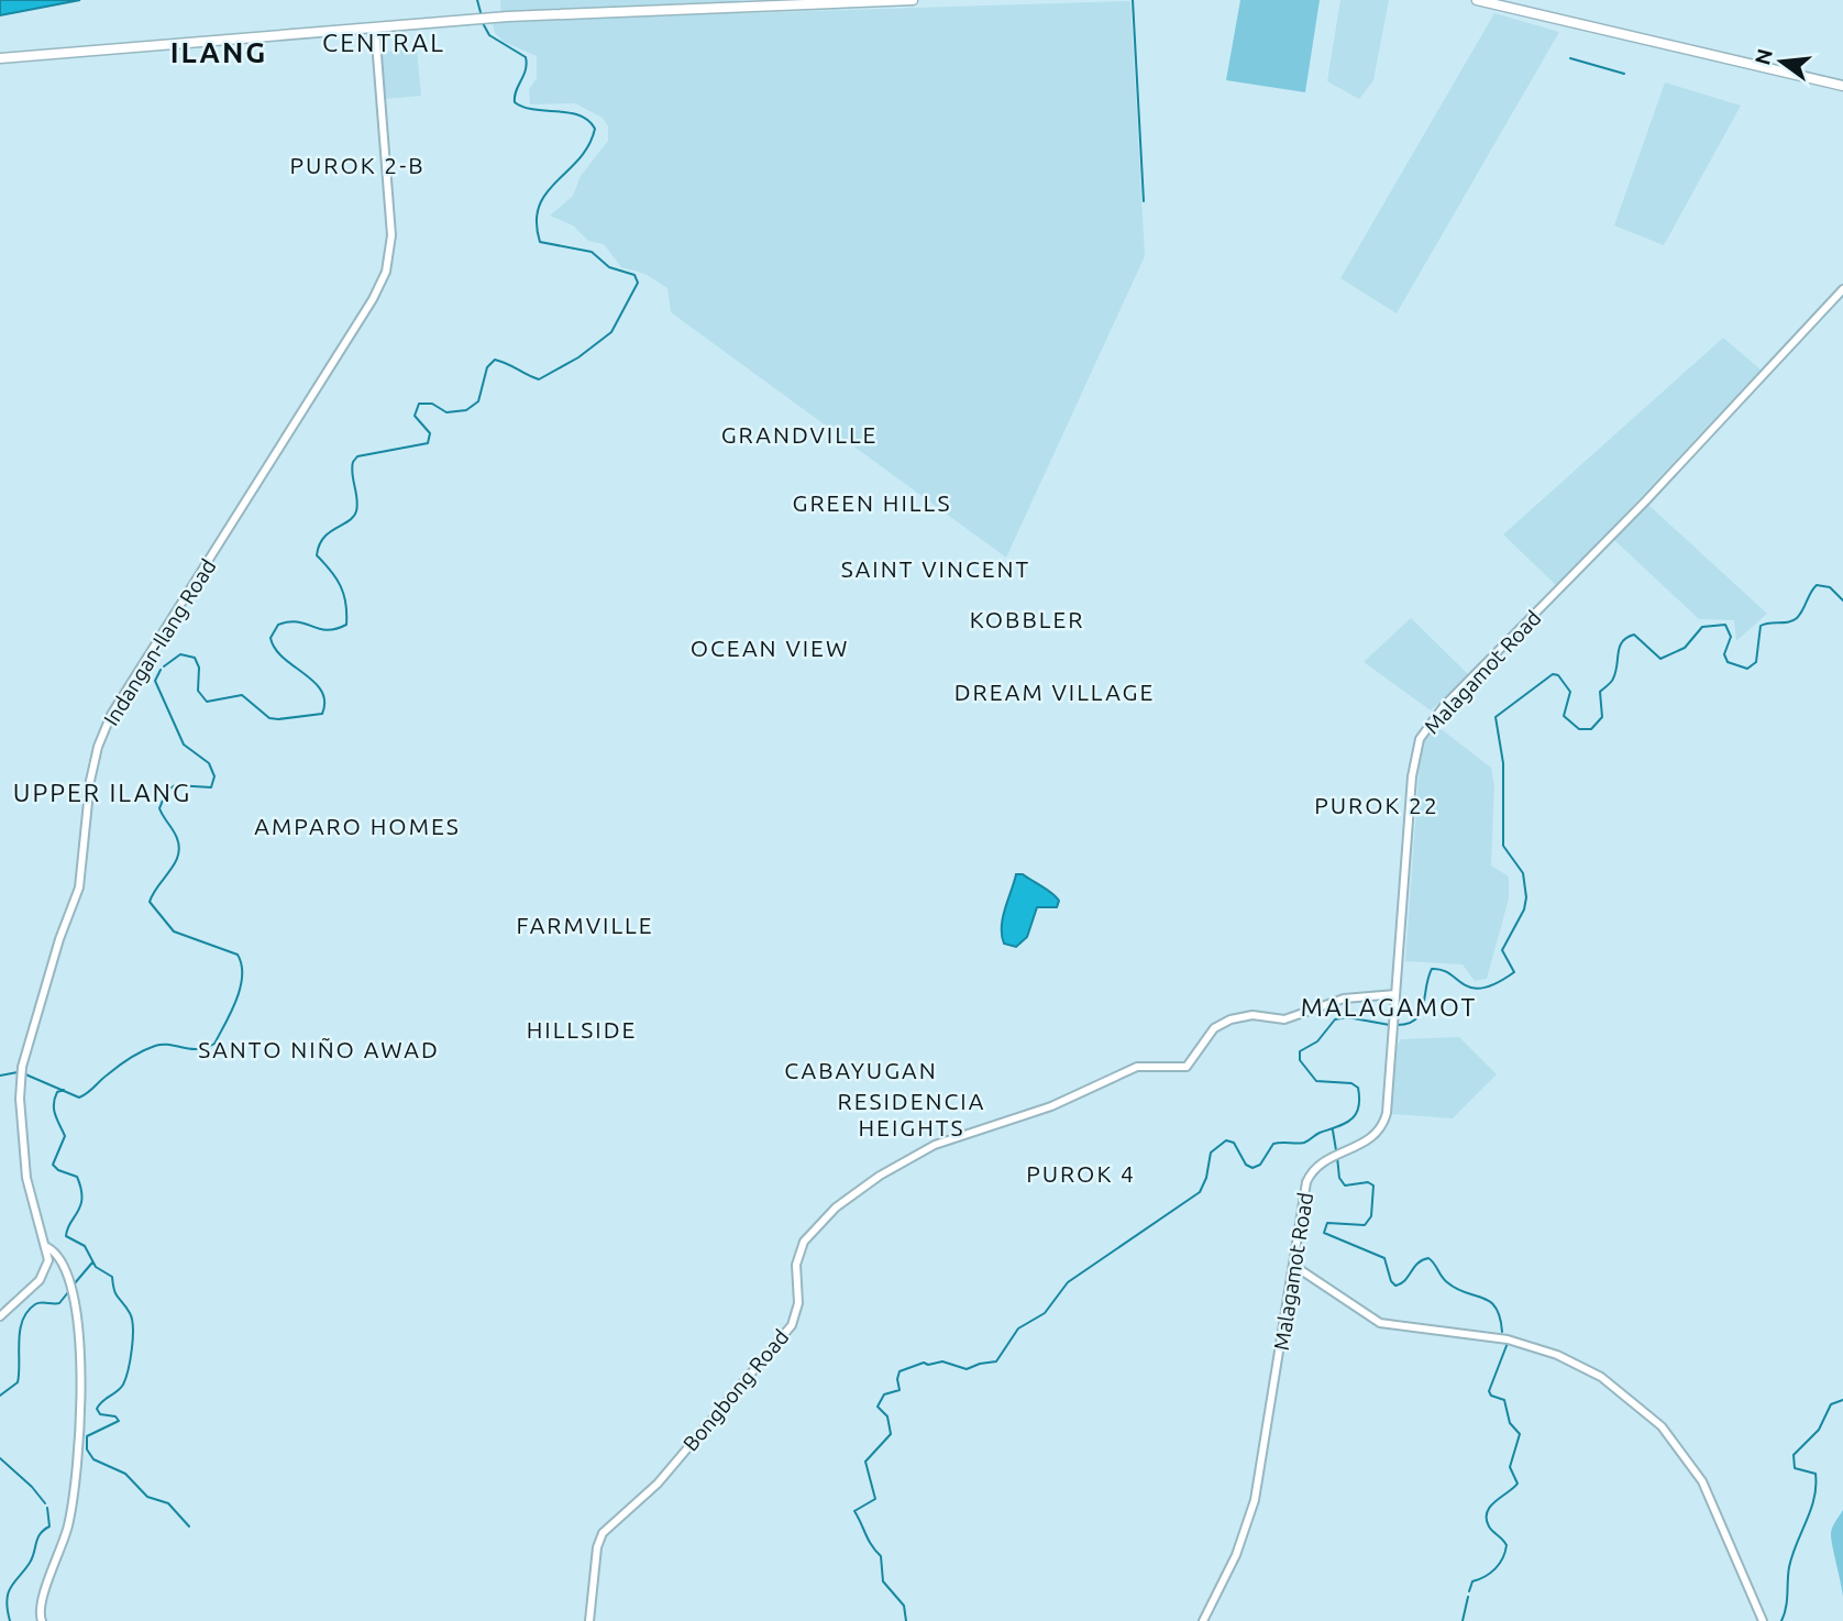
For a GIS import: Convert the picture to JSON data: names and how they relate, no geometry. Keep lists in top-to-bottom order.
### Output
{
  "streets": {
    "street": ["Indangan-Ilang Road", "Malagamot Road", "Bongbong Road"]
  },
  "crossings": [
    ["Malagamot Road", "Bongbong Road"]
  ],
  "districts": [
    "CENTRAL",
    "ILANG",
    "PUROK 2-B",
    "GRANDVILLE",
    "GREEN HILLS",
    "SAINT VINCENT",
    "KOBBLER",
    "OCEAN VIEW",
    "DREAM VILLAGE",
    "UPPER ILANG",
    "PUROK 22",
    "AMPARO HOMES",
    "FARMVILLE",
    "MALAGAMOT",
    "HILLSIDE",
    "SANTO NIÑO AWAD",
    "CABAYUGAN",
    "RESIDENCIA HEIGHTS",
    "PUROK 4"
  ],
  "north": "left"
}
